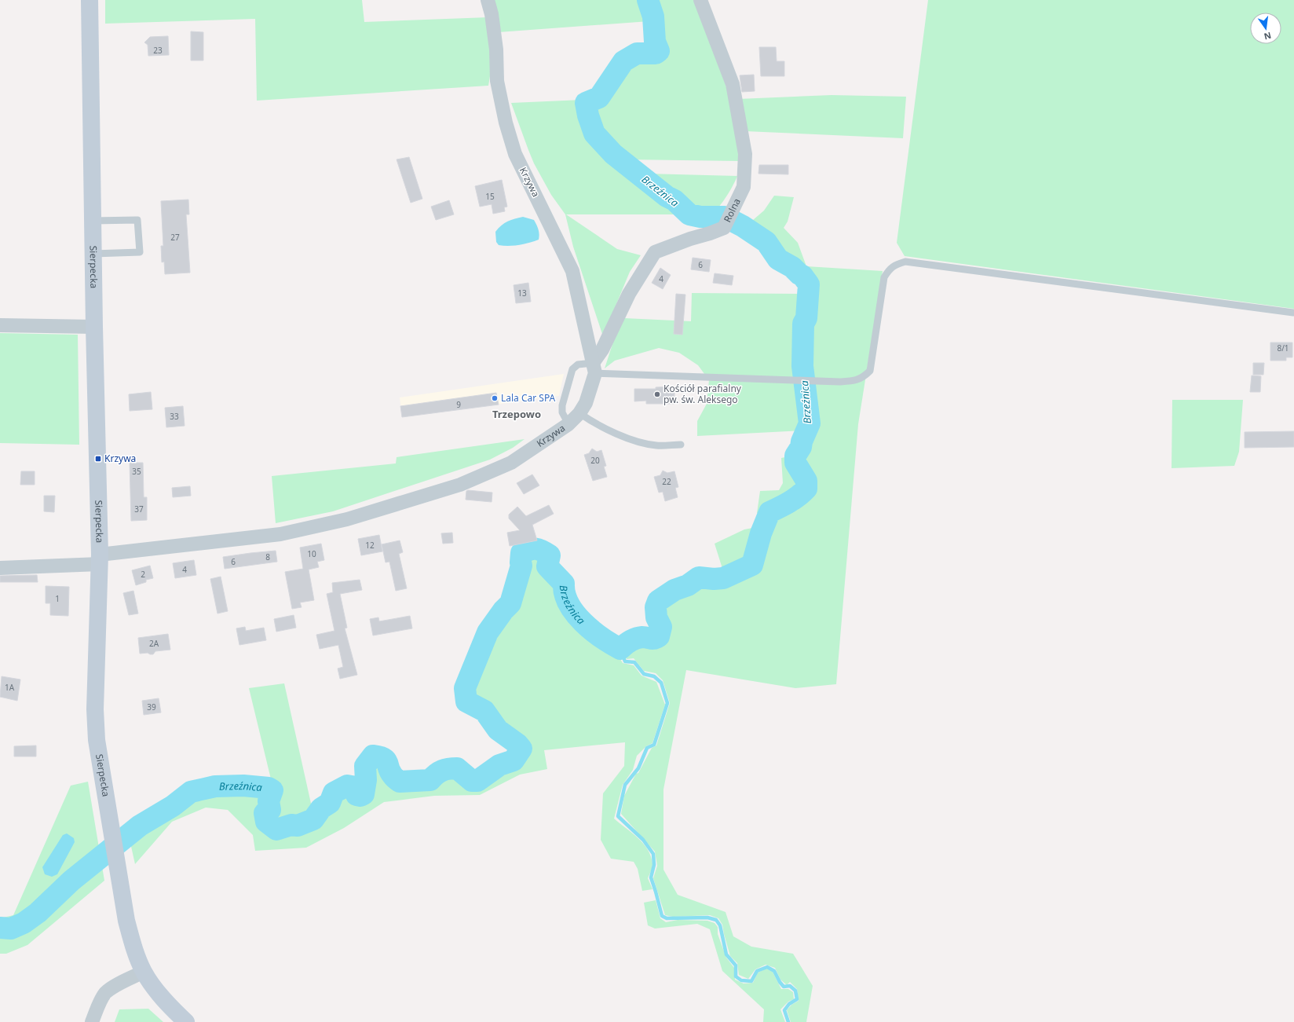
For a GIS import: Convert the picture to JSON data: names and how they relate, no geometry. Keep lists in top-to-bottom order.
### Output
{
  "streets": {
    "street": ["Krzywa", "Rolna", "Sierpecka"]
  },
  "crossings": [
    ["Krzywa", "Rolna"],
    ["Krzywa", "Sierpecka"]
  ],
  "districts": ["Trzepowo"],
  "water": ["Brzeźnica"],
  "places": {
    "other": ["Kościół parafialny pw. św. Aleksego", "Lala Car SPA"],
    "transit": ["Krzywa"]
  },
  "house_numbers": [
    "23",
    "15",
    "27",
    "6",
    "4",
    "13",
    "8/1",
    "9",
    "33",
    "20",
    "35",
    "22",
    "37",
    "12",
    "10",
    "8",
    "6",
    "4",
    "2",
    "1",
    "2A",
    "1A",
    "39"
  ],
  "north": "bottom"
}
